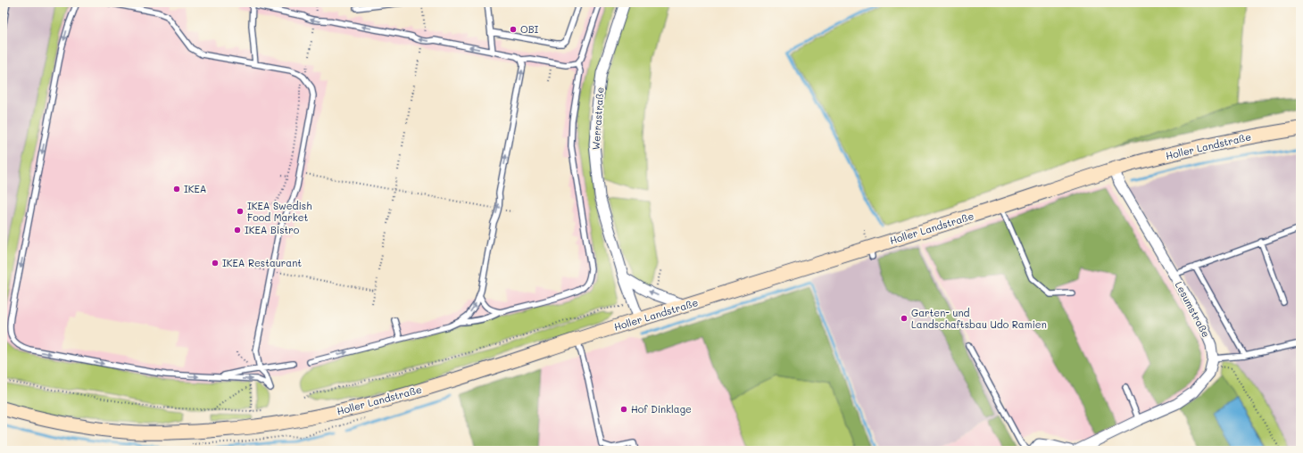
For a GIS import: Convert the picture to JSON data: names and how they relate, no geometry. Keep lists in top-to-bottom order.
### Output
{
  "streets": {
    "main road": ["Holler Landstraße"],
    "street": ["Werrastraße", "Lesumstraße"]
  },
  "crossings": [
    ["Werrastraße", "Holler Landstraße"],
    ["Holler Landstraße", "Lesumstraße"]
  ],
  "places": [
    "OBI",
    "IKEA",
    "IKEA Swedish Food Market",
    "IKEA Bistro",
    "IKEA Restaurant",
    "Garten- und Landschaftsbau Udo Ramien",
    "Hof Dinklage"
  ]
}
